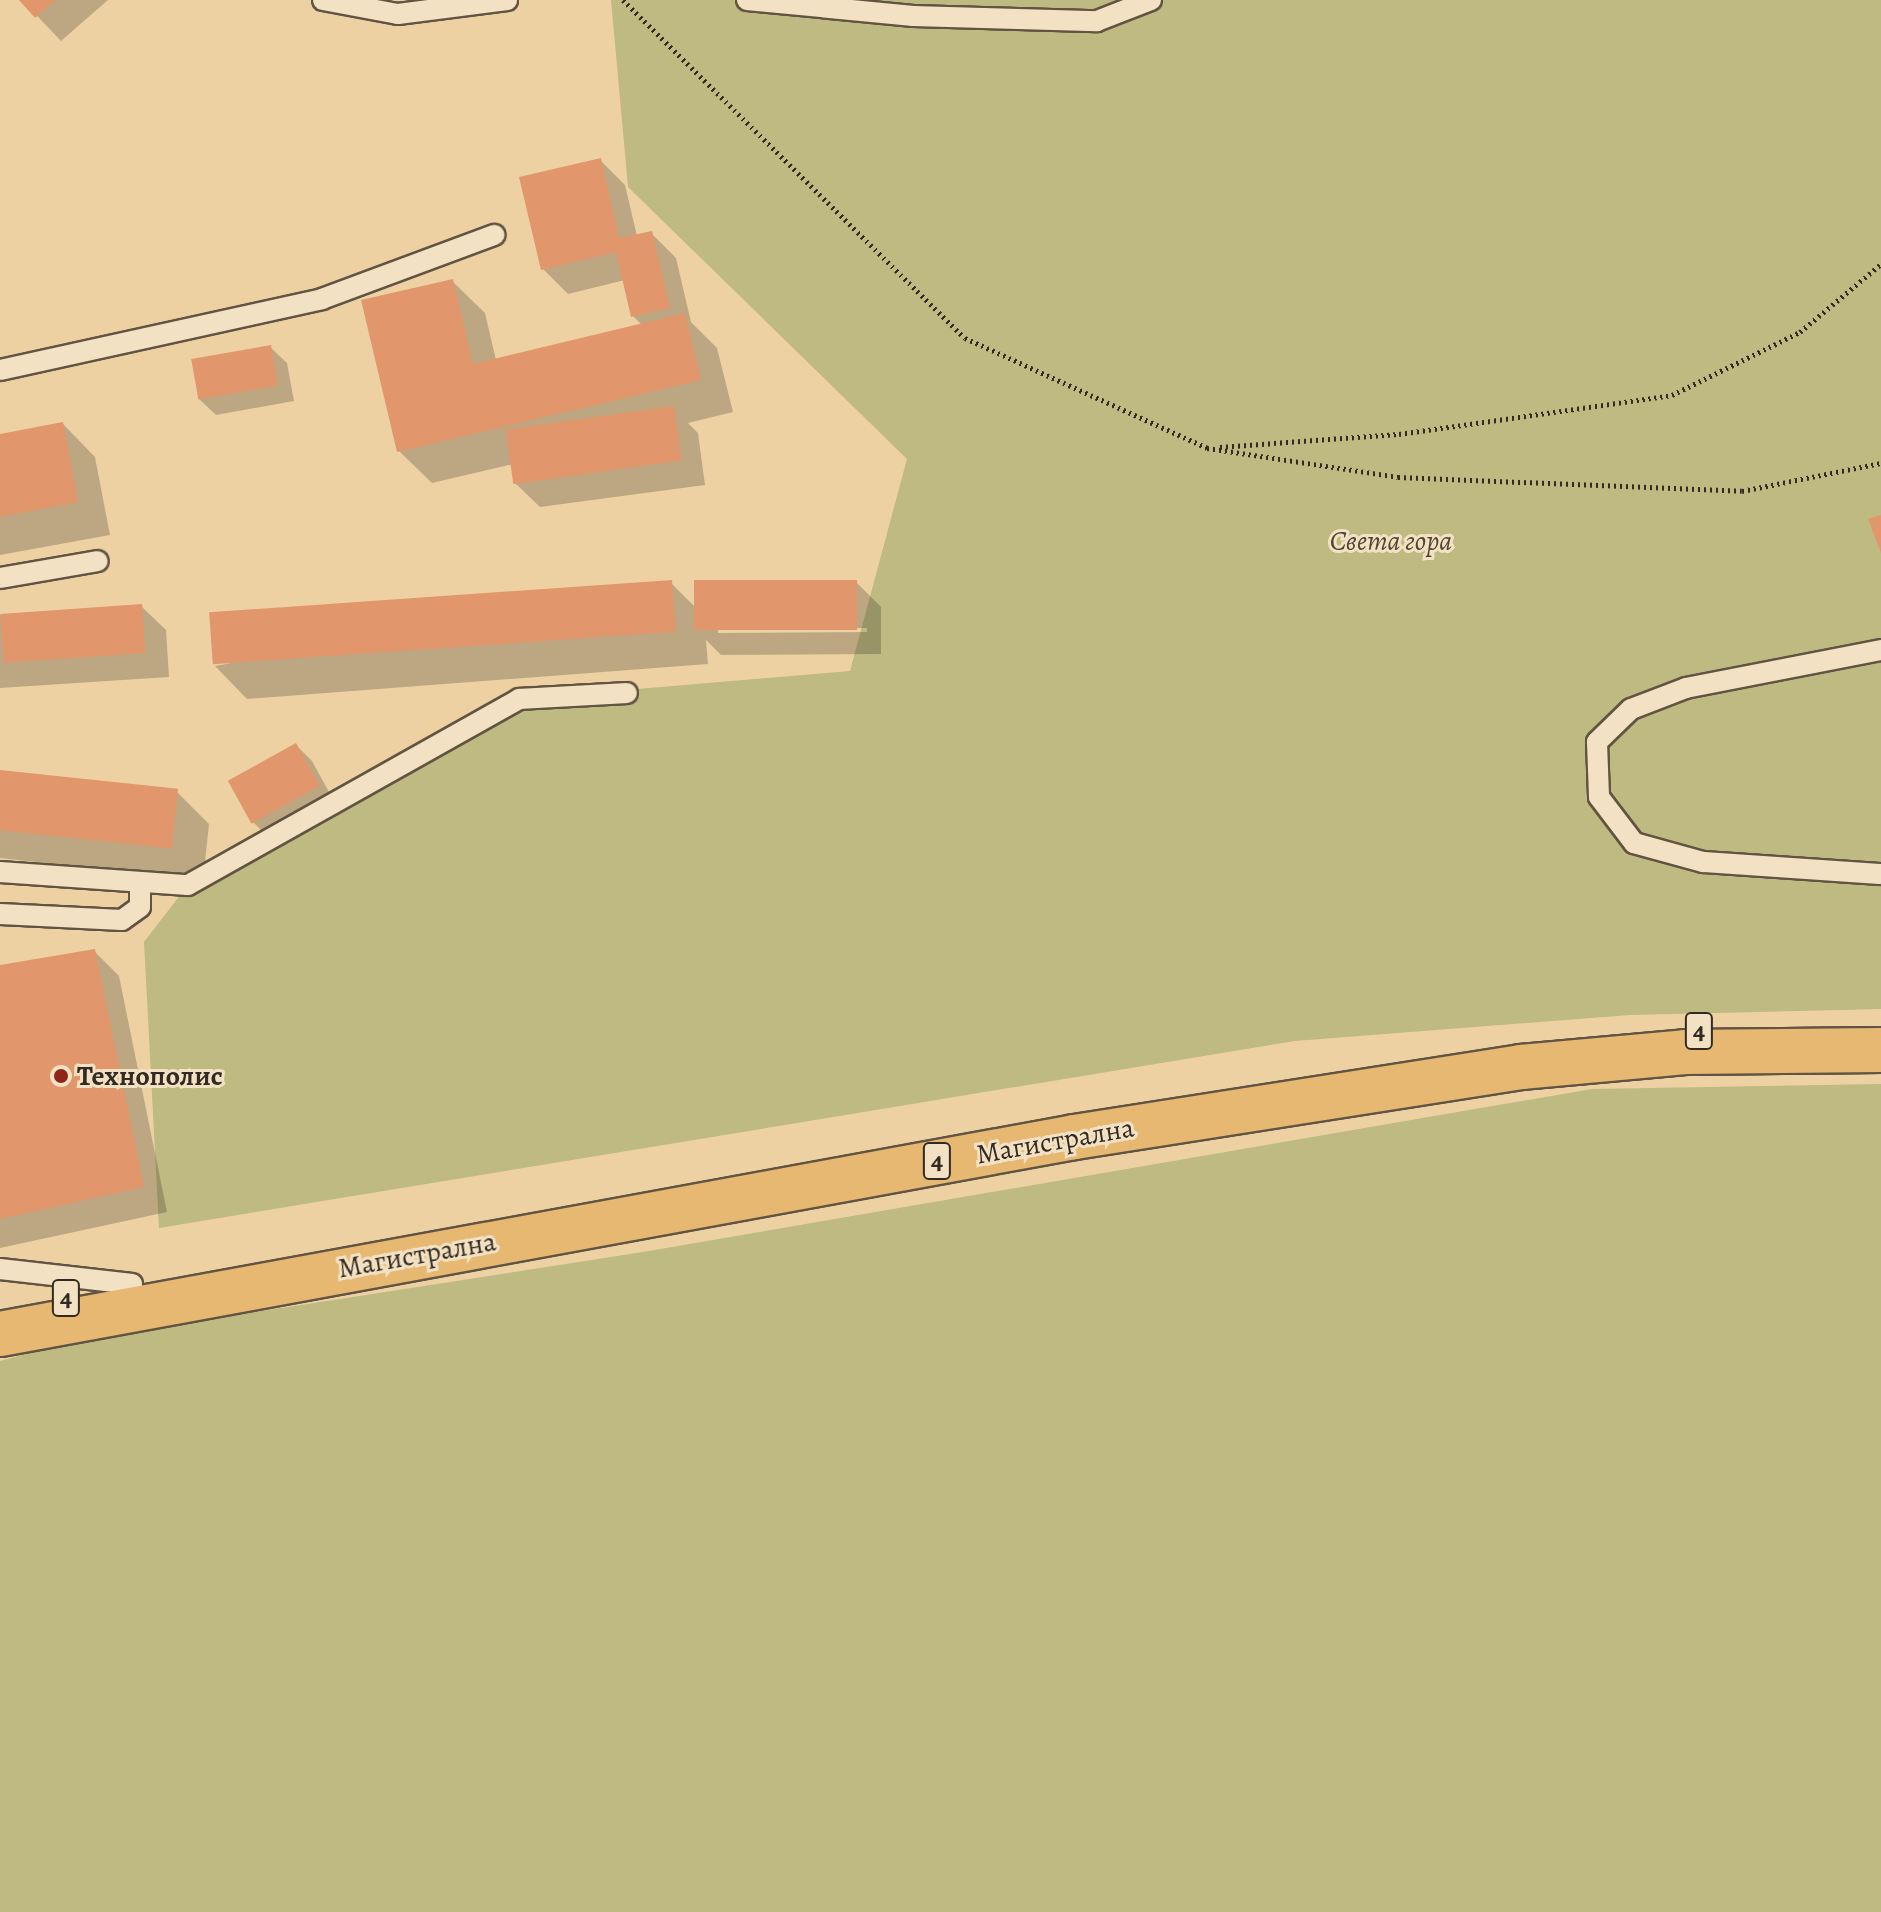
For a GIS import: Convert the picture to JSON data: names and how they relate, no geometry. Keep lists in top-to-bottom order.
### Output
{
  "streets": {
    "main road": ["4", "Магистрална"]
  },
  "parks": ["Света гора"],
  "places": ["Технополис"]
}
